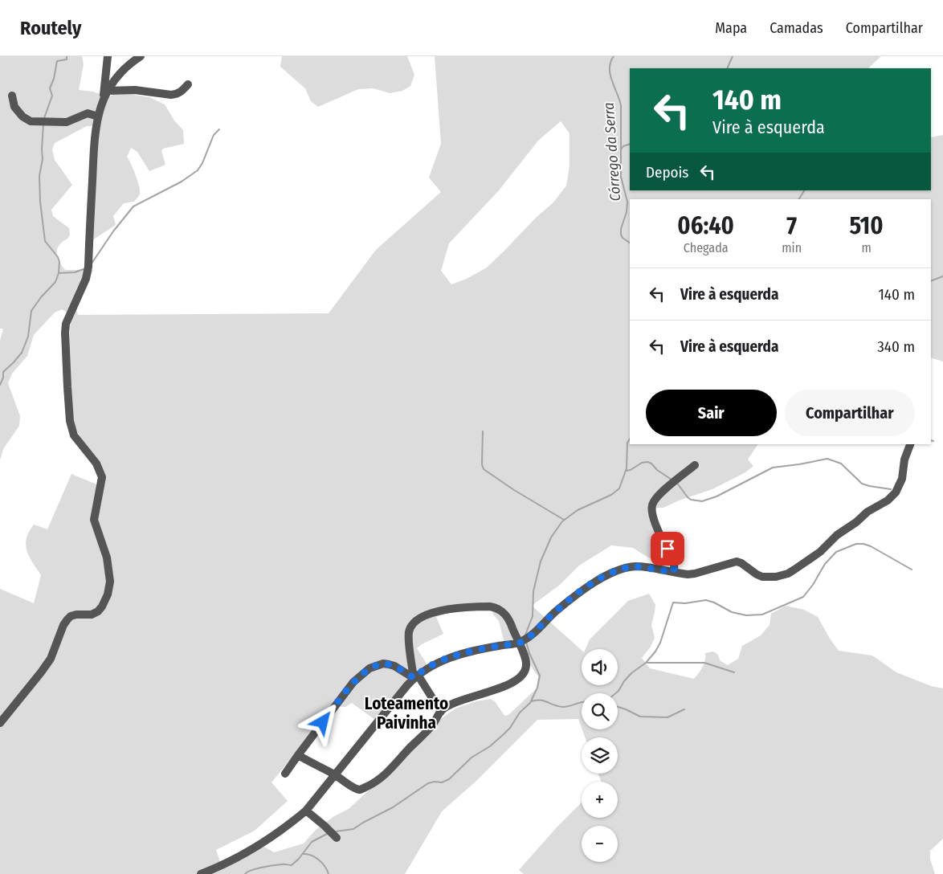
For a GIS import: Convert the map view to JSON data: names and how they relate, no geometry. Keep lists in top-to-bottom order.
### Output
{
  "districts": ["Loteamento Paivinha"],
  "water": ["Córrego da Serra"],
  "page": {
    "header": "Routely",
    "nav": ["Mapa", "Camadas", "Compartilhar"],
    "turn": ["140 m", "Vire à esquerda"],
    "then": "Depois",
    "eta": [
      "06:40",
      "Chegada",
      "7",
      "min",
      "510",
      "m"
    ],
    "list": [
      {
        "name": "Vire à esquerda",
        "value": "140 m"
      },
      {
        "name": "Vire à esquerda",
        "value": "340 m"
      }
    ],
    "buttons": ["Sair", "Compartilhar"],
    "map_buttons": ["+", "−"]
  }
}
